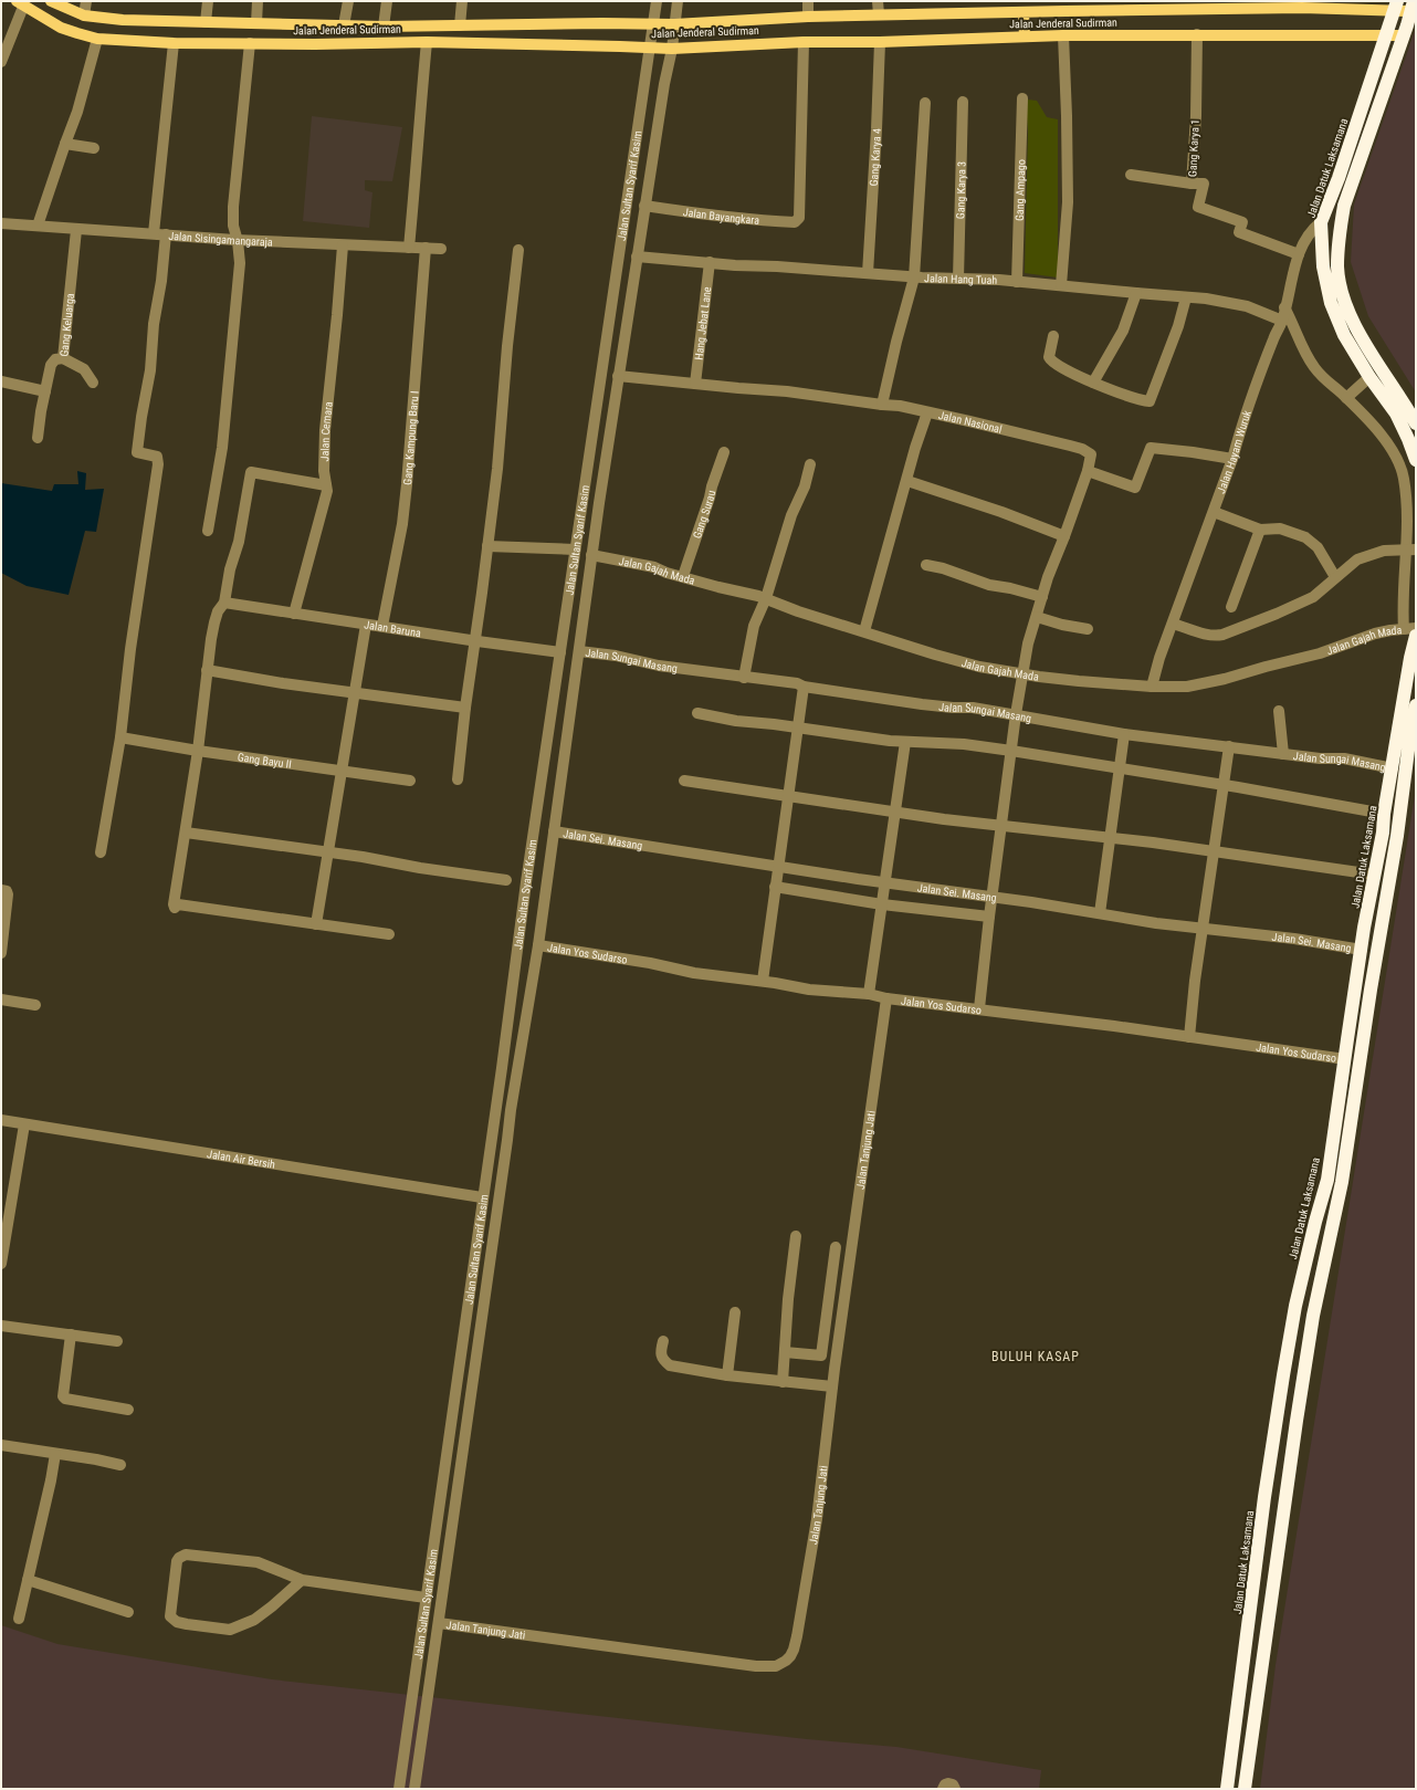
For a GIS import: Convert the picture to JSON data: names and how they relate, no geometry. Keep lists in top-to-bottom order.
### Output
{
  "streets": {
    "highway": ["Jalan Datuk Laksamana"],
    "main road": ["Jalan Jenderal Sudirman"],
    "street": [
      "Gang Karya 1",
      "Gang Karya 4",
      "Jalan Sultan Syarif Kasim",
      "Gang Karya 3",
      "Gang Ampago",
      "Jalan Bayangkara",
      "Jalan Sisingamangaraja",
      "Jalan Hang Tuah",
      "Hang Jebat Lane",
      "Gang Keluarga",
      "Jalan Nasional",
      "Jalan Cemara",
      "Gang Kampung Baru I",
      "Jalan Hayam Wuruk",
      "Gang Surau",
      "Jalan Gajah Mada",
      "Jalan Baruna",
      "Jalan Sungai Masang",
      "Gang Bayu II",
      "Jalan Sei. Masang",
      "Jalan Yos Sudarso",
      "Jalan Tanjung Jati",
      "Jalan Air Bersih"
    ]
  },
  "crossings": [
    ["Jalan Jenderal Sudirman", "Gang Karya 1"],
    ["Jalan Jenderal Sudirman", "Gang Karya 4"],
    ["Jalan Jenderal Sudirman", "Jalan Datuk Laksamana"],
    ["Jalan Jenderal Sudirman", "Jalan Sultan Syarif Kasim"],
    ["Jalan Jenderal Sudirman", "Jalan Bayangkara"],
    ["Gang Karya 1", "Jalan Hayam Wuruk"],
    ["Gang Karya 4", "Jalan Hang Tuah"],
    ["Jalan Datuk Laksamana", "Jalan Hayam Wuruk"],
    ["Jalan Datuk Laksamana", "Jalan Sungai Masang"],
    ["Jalan Datuk Laksamana", "Jalan Sei. Masang"],
    ["Jalan Datuk Laksamana", "Jalan Yos Sudarso"],
    ["Jalan Sultan Syarif Kasim", "Jalan Bayangkara"],
    ["Jalan Sultan Syarif Kasim", "Jalan Hang Tuah"],
    ["Jalan Sultan Syarif Kasim", "Jalan Nasional"],
    ["Jalan Sultan Syarif Kasim", "Jalan Gajah Mada"],
    ["Jalan Sultan Syarif Kasim", "Jalan Baruna"],
    ["Jalan Sultan Syarif Kasim", "Jalan Sungai Masang"],
    ["Jalan Sultan Syarif Kasim", "Jalan Sei. Masang"],
    ["Jalan Sultan Syarif Kasim", "Jalan Yos Sudarso"],
    ["Jalan Sultan Syarif Kasim", "Jalan Tanjung Jati"],
    ["Jalan Sultan Syarif Kasim", "Jalan Air Bersih"],
    ["Gang Karya 3", "Jalan Hang Tuah"],
    ["Gang Ampago", "Jalan Hang Tuah"],
    ["Jalan Sisingamangaraja", "Gang Keluarga"],
    ["Jalan Sisingamangaraja", "Jalan Cemara"],
    ["Jalan Sisingamangaraja", "Gang Kampung Baru I"],
    ["Jalan Hang Tuah", "Hang Jebat Lane"],
    ["Jalan Hang Tuah", "Jalan Hayam Wuruk"],
    ["Hang Jebat Lane", "Jalan Nasional"],
    ["Jalan Nasional", "Jalan Gajah Mada"],
    ["Jalan Nasional", "Jalan Sungai Masang"],
    ["Jalan Nasional", "Jalan Sei. Masang"],
    ["Jalan Nasional", "Jalan Yos Sudarso"],
    ["Jalan Cemara", "Jalan Baruna"],
    ["Gang Kampung Baru I", "Jalan Baruna"],
    ["Jalan Hayam Wuruk", "Jalan Gajah Mada"],
    ["Gang Surau", "Jalan Gajah Mada"],
    ["Jalan Yos Sudarso", "Jalan Tanjung Jati"]
  ],
  "districts": ["BULUH KASAP"]
}
